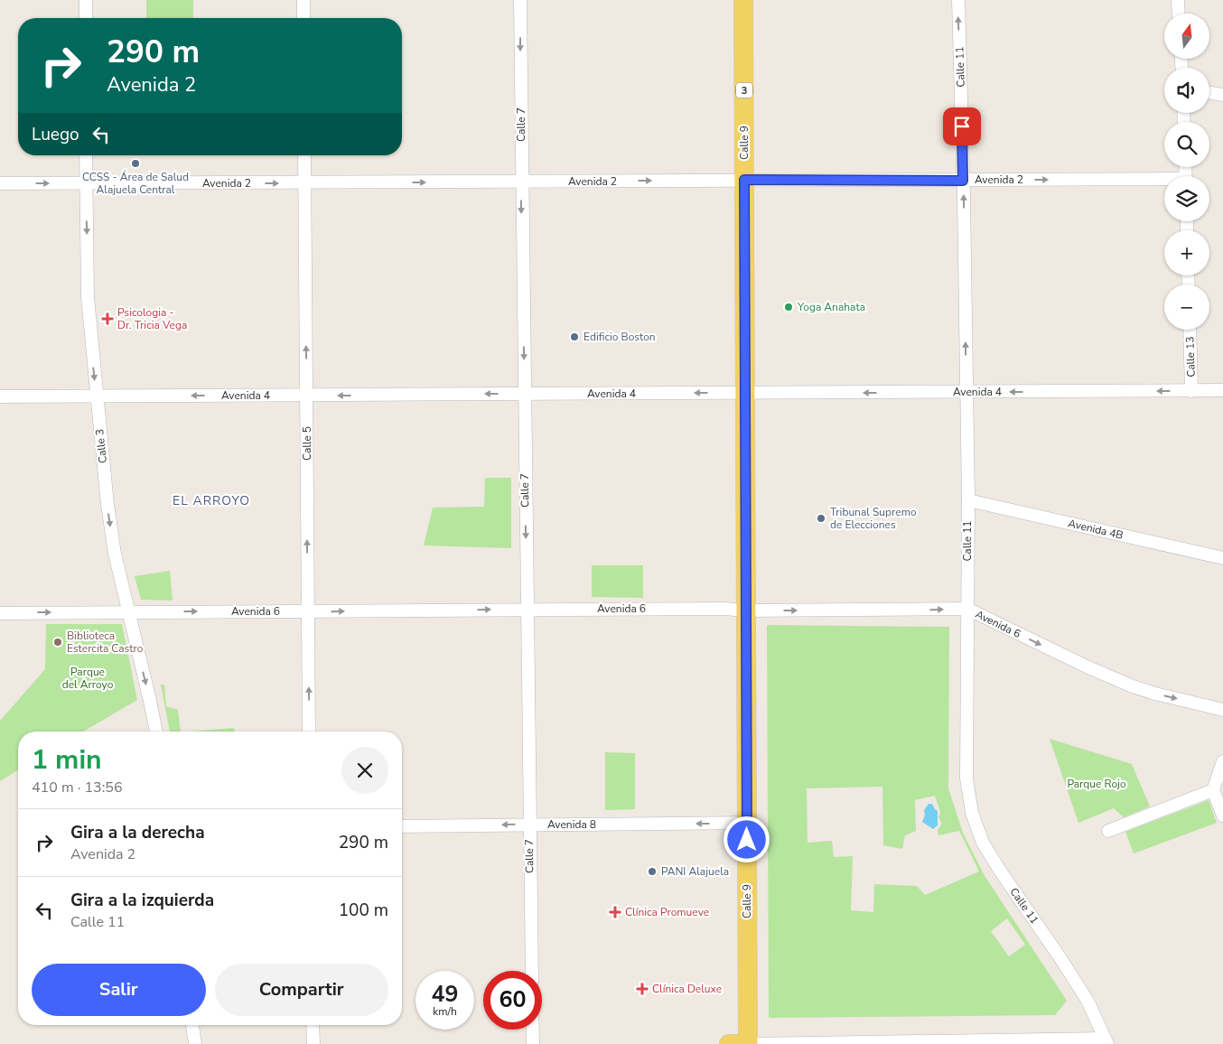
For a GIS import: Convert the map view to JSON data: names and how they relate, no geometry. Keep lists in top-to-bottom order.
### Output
{
  "streets": {
    "main road": ["3", "Calle 9"],
    "street": [
      "Calle 11",
      "Calle 7",
      "Avenida 2",
      "Calle 13",
      "Avenida 4",
      "Calle 5",
      "Calle 3",
      "Avenida 4B",
      "Avenida 6",
      "Avenida 8"
    ]
  },
  "crossings": [
    ["Calle 11", "Avenida 2"],
    ["Calle 11", "Avenida 4"],
    ["Calle 11", "Avenida 4B"],
    ["Calle 11", "Avenida 6"],
    ["Calle 7", "Avenida 2"],
    ["Calle 7", "Avenida 4"],
    ["Calle 7", "Avenida 6"],
    ["Calle 7", "Avenida 8"],
    ["Calle 9", "Avenida 2"],
    ["Calle 9", "Avenida 4"],
    ["Calle 9", "Avenida 6"],
    ["Calle 9", "Avenida 8"],
    ["Avenida 2", "Calle 5"],
    ["Avenida 2", "Calle 3"],
    ["Calle 13", "Avenida 4"],
    ["Avenida 4", "Calle 5"],
    ["Avenida 4", "Calle 3"],
    ["Calle 5", "Avenida 6"],
    ["Calle 3", "Avenida 6"]
  ],
  "one_way": [
    "Calle 11",
    "Calle 7",
    "Avenida 2",
    "Avenida 4",
    "Calle 5",
    "Calle 3",
    "Avenida 6",
    "Avenida 8"
  ],
  "districts": ["EL ARROYO"],
  "parks": ["Parque del Arroyo", "Parque Rojo"],
  "places": {
    "other": [
      "CCSS - Área de Salud Alajuela Central",
      "Yoga Anahata",
      "Edificio Boston",
      "Tribunal Supremo de Elecciones",
      "Biblioteca Estercita Castro",
      "PANI Alajuela"
    ],
    "health": ["Psicologia - Dr. Tricia Vega", "Clínica Promueve", "Clínica Deluxe"]
  },
  "north": "top",
  "page": {
    "map_buttons": ["+", "−"],
    "turn": ["290 m", "Avenida 2"],
    "then": "Luego",
    "heading": ["1 min", "410 m · 13:56"],
    "list": [
      {
        "name": "Gira a la derecha",
        "note": "Avenida 2",
        "value": "290 m"
      },
      {
        "name": "Gira a la izquierda",
        "note": "Calle 11",
        "value": "100 m"
      }
    ],
    "buttons": ["Salir", "Compartir"],
    "speed": "49 km/h",
    "limit": "60"
  }
}
